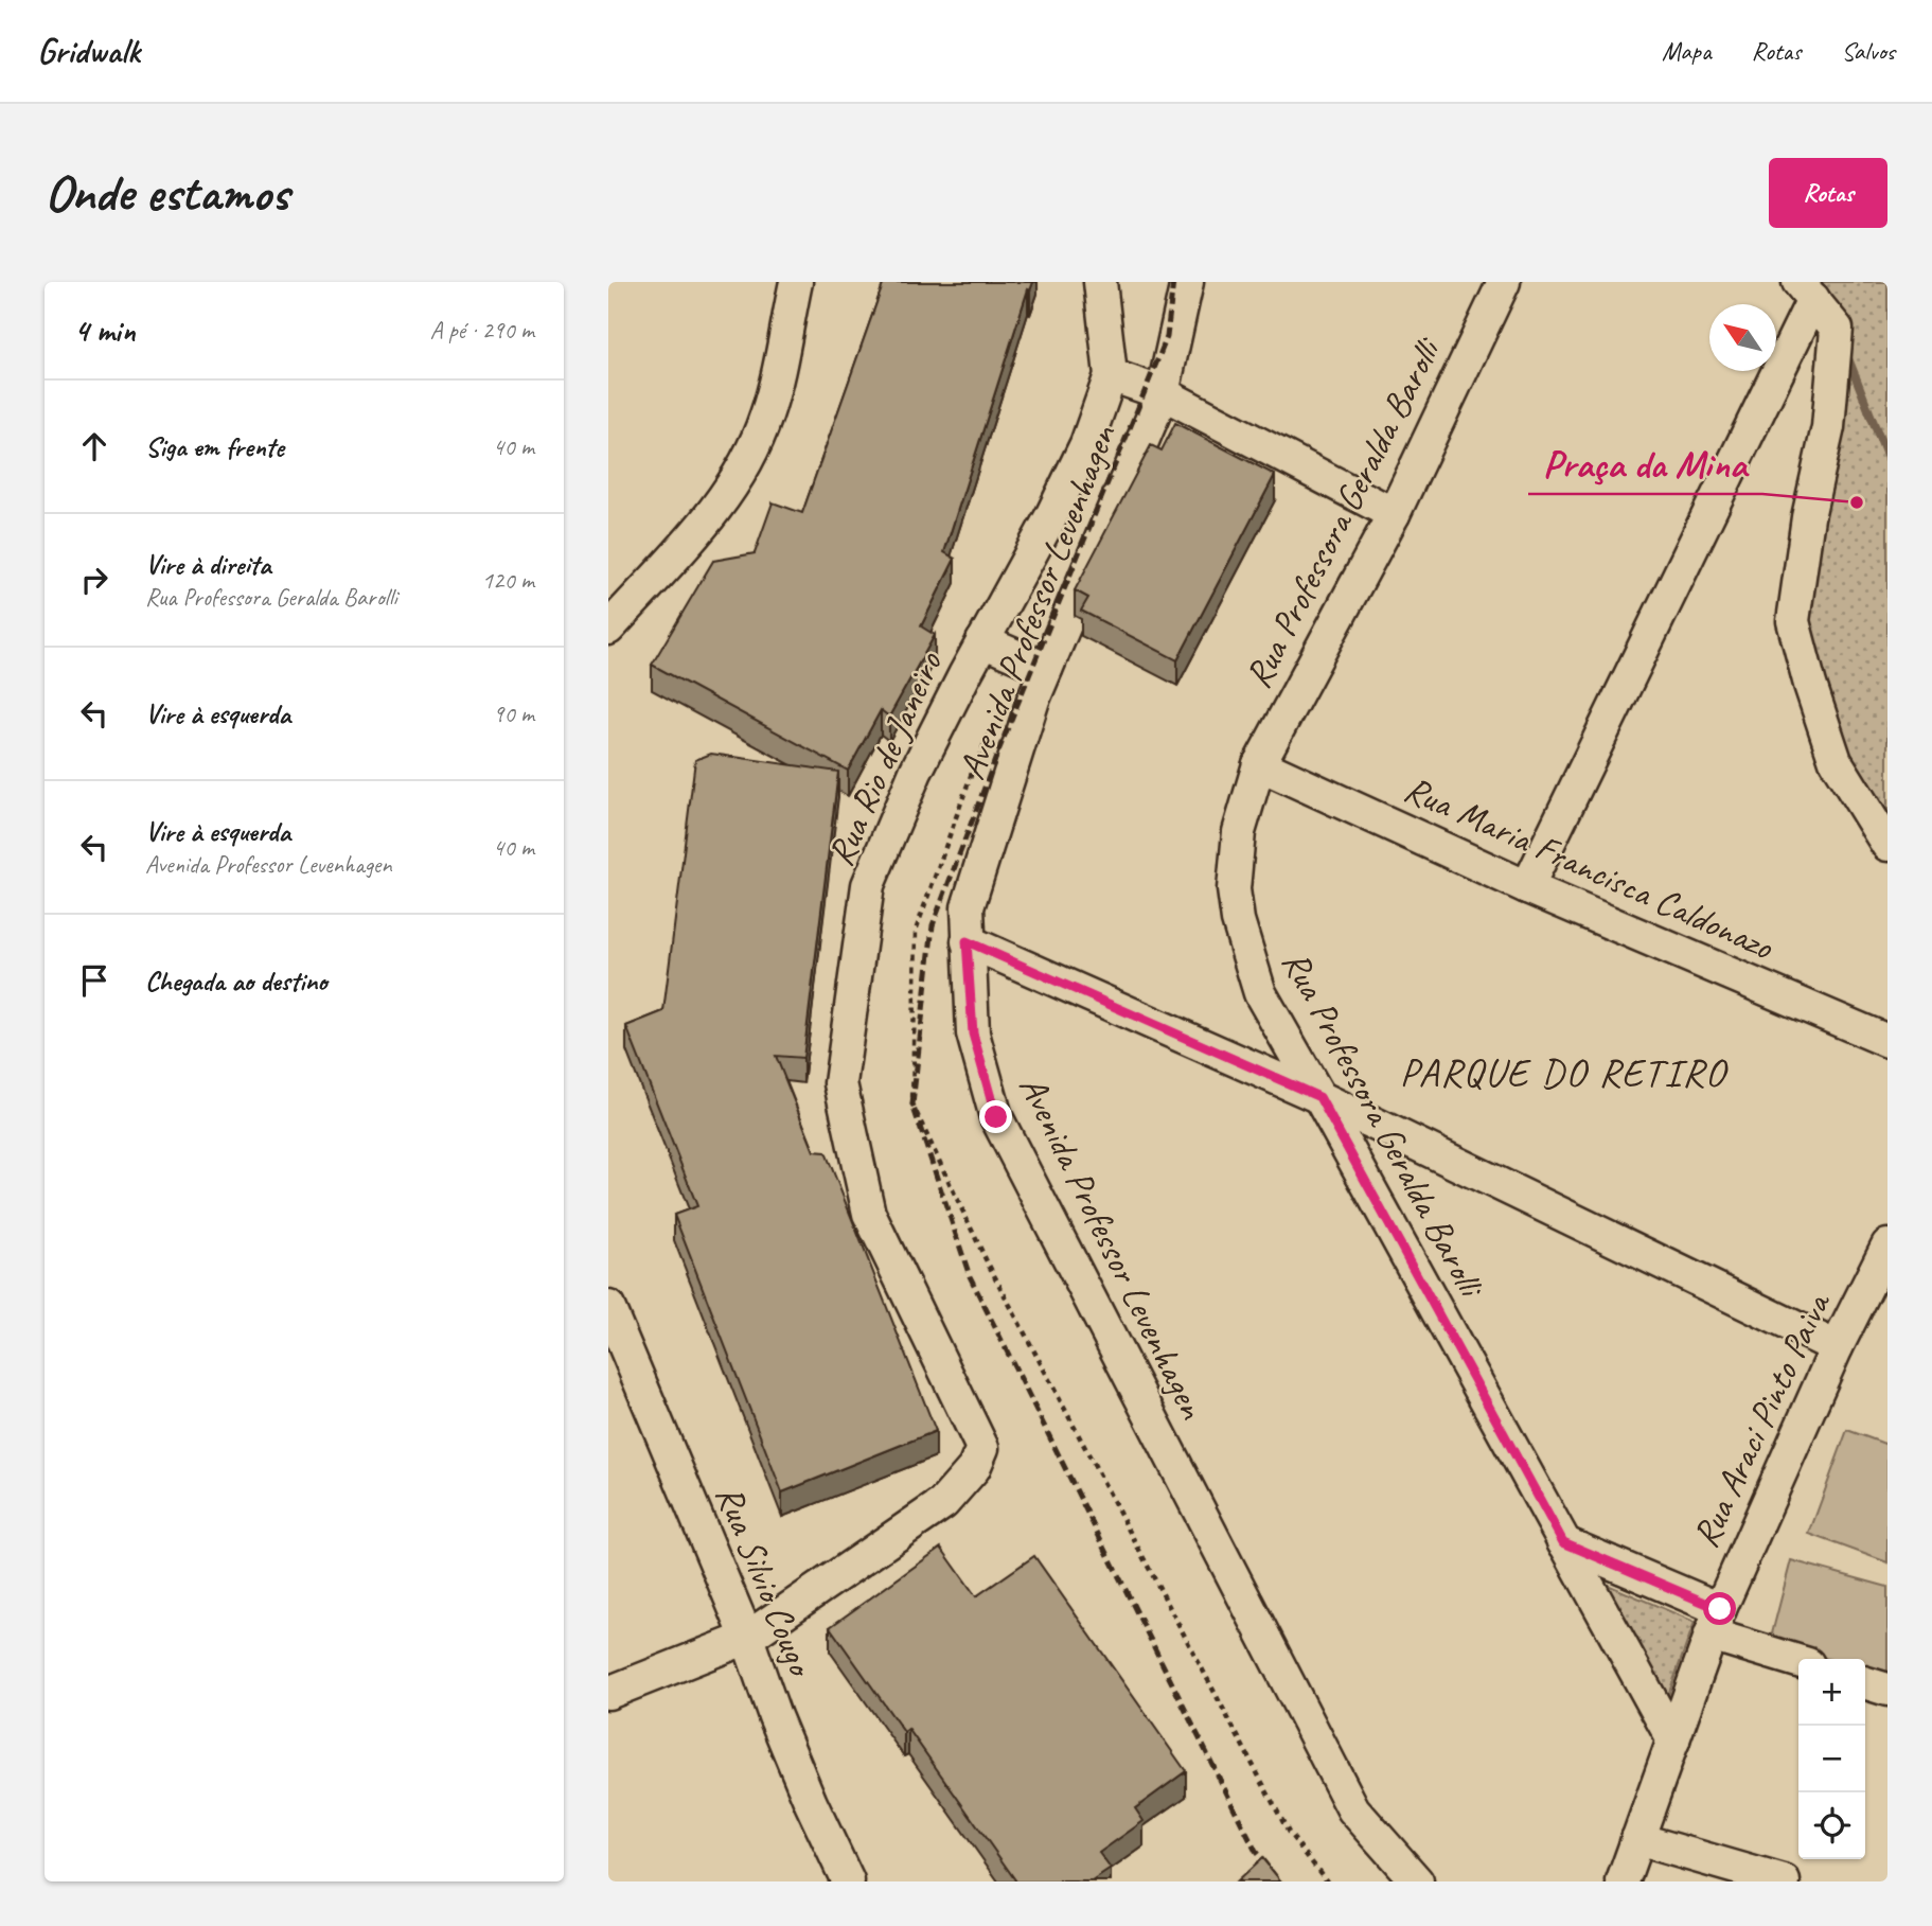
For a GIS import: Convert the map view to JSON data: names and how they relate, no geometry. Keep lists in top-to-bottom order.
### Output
{
  "streets": {
    "street": [
      "Rua Professora Geralda Barolli",
      "Avenida Professor Levenhagen",
      "Rua Rio de Janeiro",
      "Rua Maria Francisca Caldonazo",
      "Rua Araci Pinto Paiva",
      "Rua Silvio Cougo"
    ]
  },
  "crossings": [
    ["Rua Professora Geralda Barolli", "Rua Maria Francisca Caldonazo"],
    ["Rua Professora Geralda Barolli", "Rua Araci Pinto Paiva"],
    ["Rua Rio de Janeiro", "Rua Silvio Cougo"]
  ],
  "districts": ["PARQUE DO RETIRO"],
  "places": ["Praça da Mina"],
  "north": "top left",
  "page": {
    "header": "Gridwalk",
    "nav": ["Mapa", "Rotas", "Salvos"],
    "buttons": "Rotas",
    "title": "Onde estamos",
    "heading": ["4 min", "A pé · 290 m"],
    "list": [
      ["Siga em frente", "40 m"],
      ["Vire à direita", "Rua Professora Geralda Barolli", "120 m"],
      ["Vire à esquerda", "90 m"],
      ["Vire à esquerda", "Avenida Professor Levenhagen", "40 m"],
      "Chegada ao destino"
    ],
    "map_buttons": ["+", "−"]
  }
}
